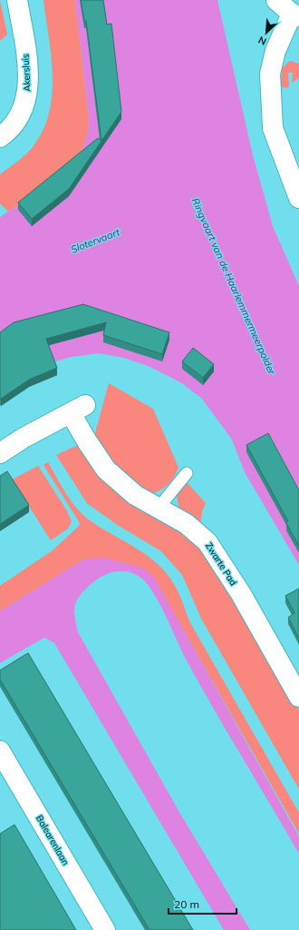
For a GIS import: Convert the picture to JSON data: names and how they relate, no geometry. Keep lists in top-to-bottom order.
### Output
{
  "streets": {
    "street": ["Akersluis", "Zwarte Pad", "Balearenlaan"]
  },
  "water": ["Slotervaart", "Ringvaart van de Haarlemmermeerpolder"],
  "scale_bar": "20 m",
  "north": "bottom left"
}
